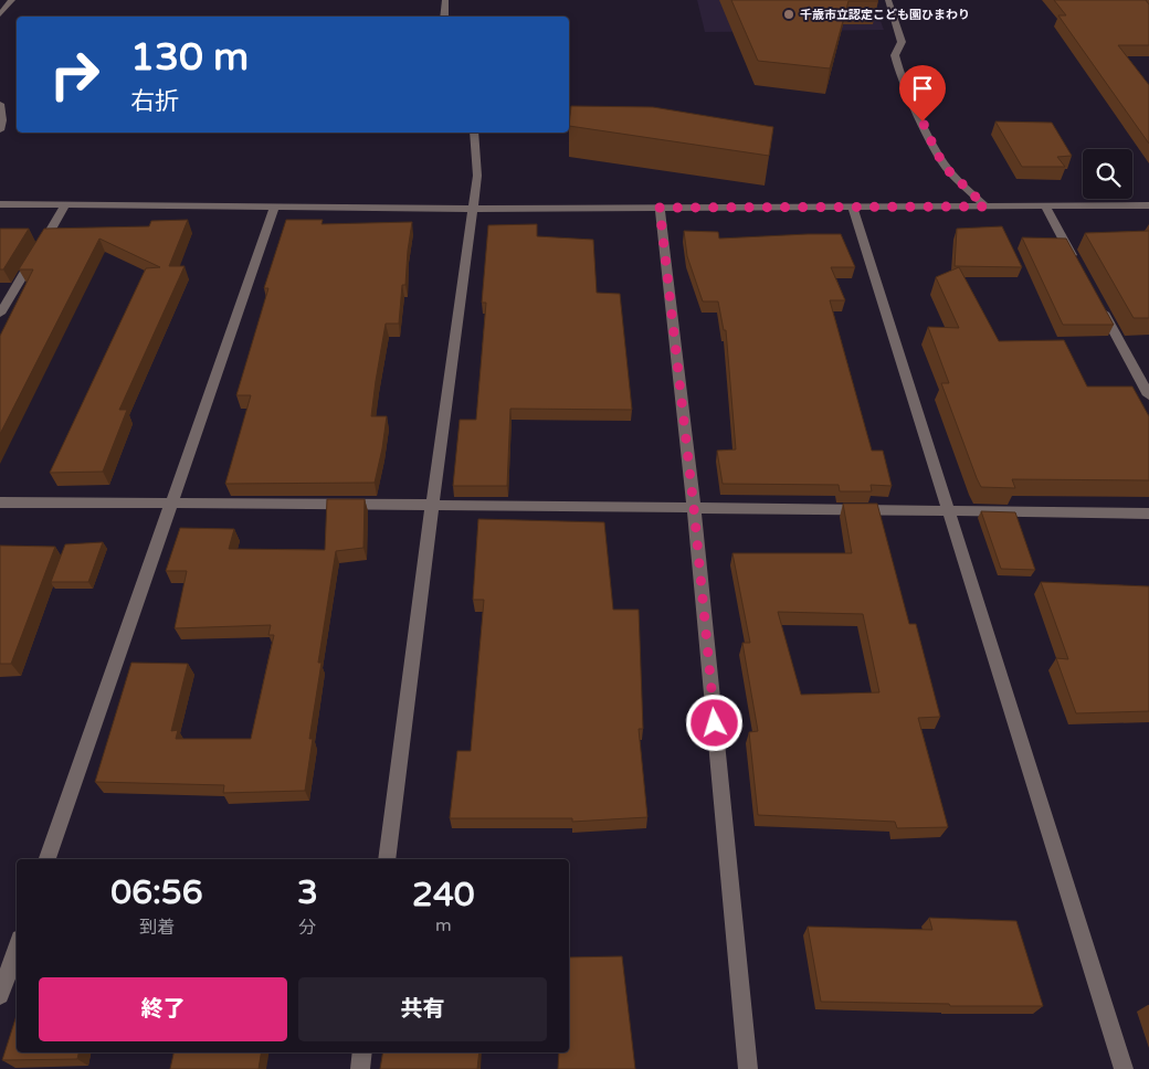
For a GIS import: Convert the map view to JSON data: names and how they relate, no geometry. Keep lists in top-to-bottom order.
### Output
{
  "places": ["千歳市立認定こども園ひまわり"],
  "page": {
    "turn": ["130 m", "右折"],
    "eta": [
      "06:56",
      "到着",
      "3",
      "分",
      "240",
      "m"
    ],
    "buttons": ["終了", "共有"]
  }
}
